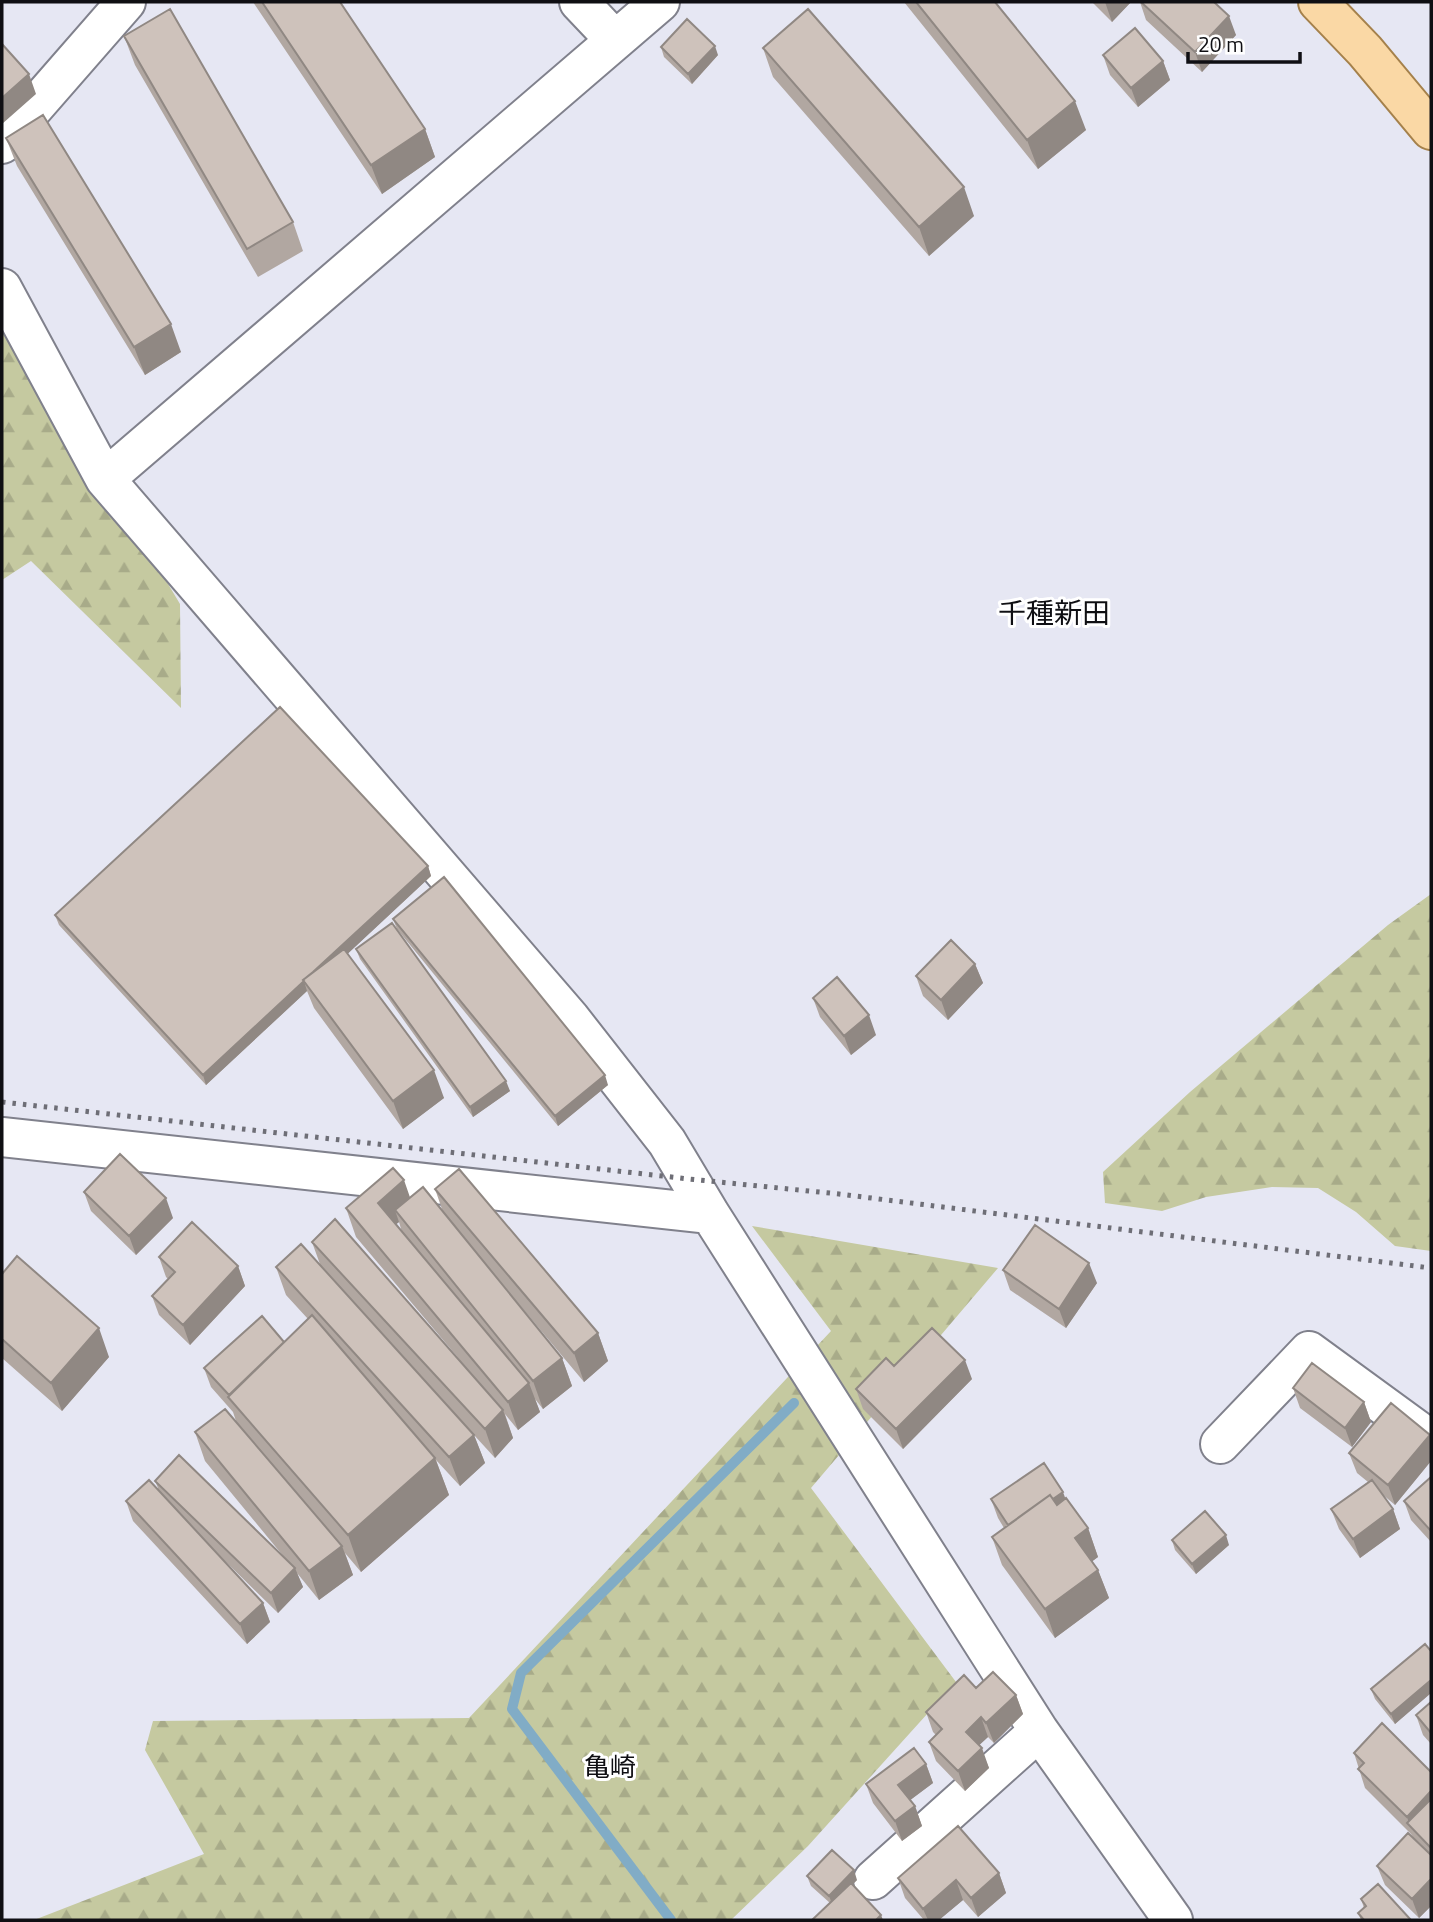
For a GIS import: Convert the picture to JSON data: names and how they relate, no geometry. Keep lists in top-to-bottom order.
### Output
{
  "districts": ["千種新田", "亀崎"],
  "scale_bar": "20 m"
}
